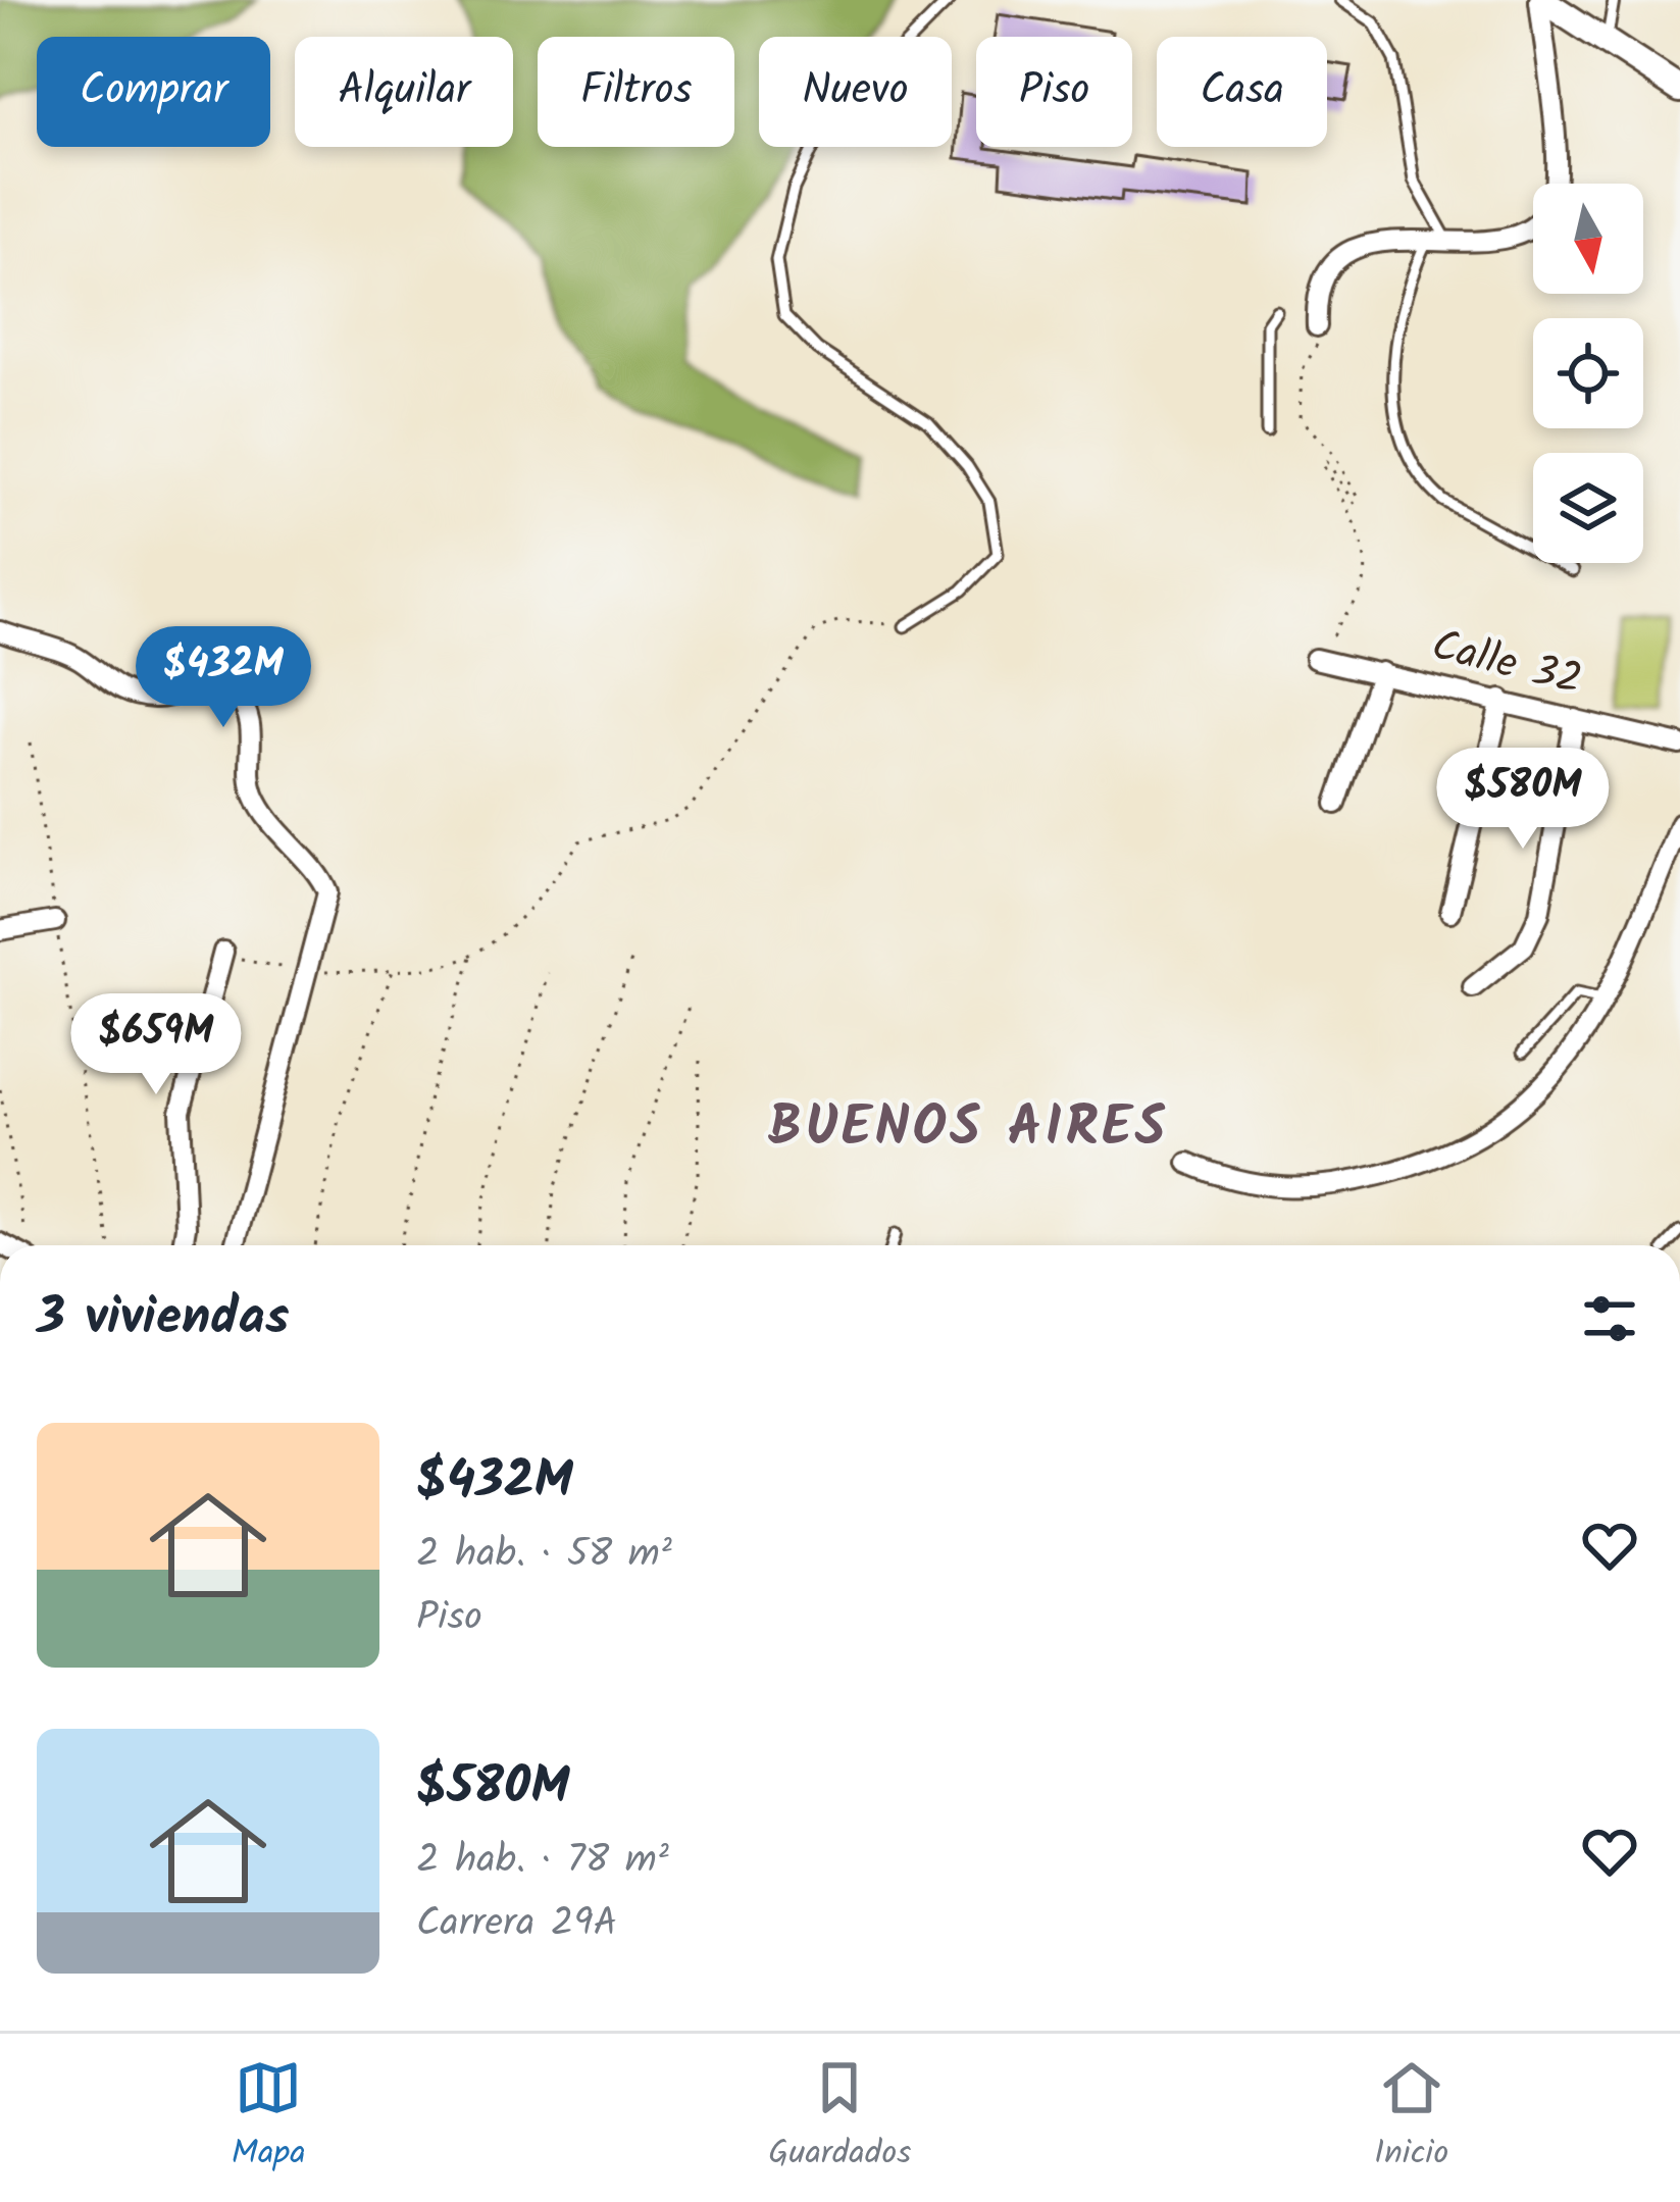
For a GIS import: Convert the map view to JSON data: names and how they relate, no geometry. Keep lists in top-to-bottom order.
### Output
{
  "streets": {
    "street": ["Calle 32"]
  },
  "districts": ["BUENOS AIRES"],
  "north": "bottom",
  "page": {
    "chip": [
      "Comprar",
      "Alquilar",
      "Filtros",
      "Nuevo",
      "Piso",
      "Casa"
    ],
    "price": ["$432M", "$580M", "$659M"],
    "heading": "3 viviendas",
    "list": [
      {
        "name": "$432M",
        "note": "2 hab. · 58 m² · Piso"
      },
      {
        "name": "$580M",
        "note": "2 hab. · 78 m² · Carrera 29A"
      }
    ],
    "tabs": ["Mapa", "Guardados", "Inicio"]
  }
}
